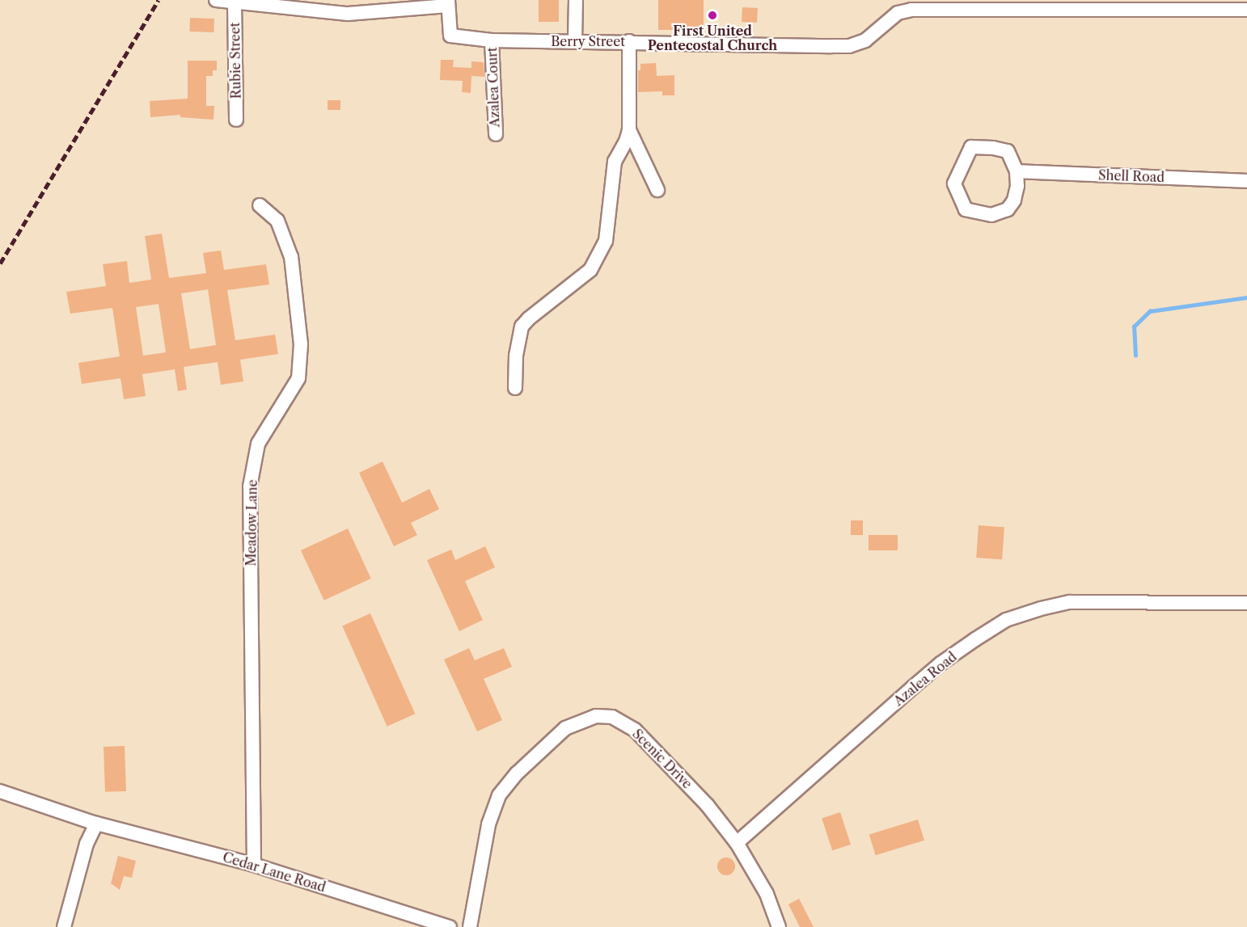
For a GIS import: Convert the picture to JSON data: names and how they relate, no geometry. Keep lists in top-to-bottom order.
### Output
{
  "streets": {
    "street": [
      "Berry Street",
      "Rubie Street",
      "Azalea Court",
      "Shell Road",
      "Meadow Lane",
      "Azalea Road",
      "Scenic Drive",
      "Cedar Lane Road"
    ]
  },
  "crossings": [
    ["Berry Street", "Azalea Court"],
    ["Meadow Lane", "Cedar Lane Road"],
    ["Azalea Road", "Scenic Drive"]
  ],
  "places": ["First United Pentecostal Church"]
}
